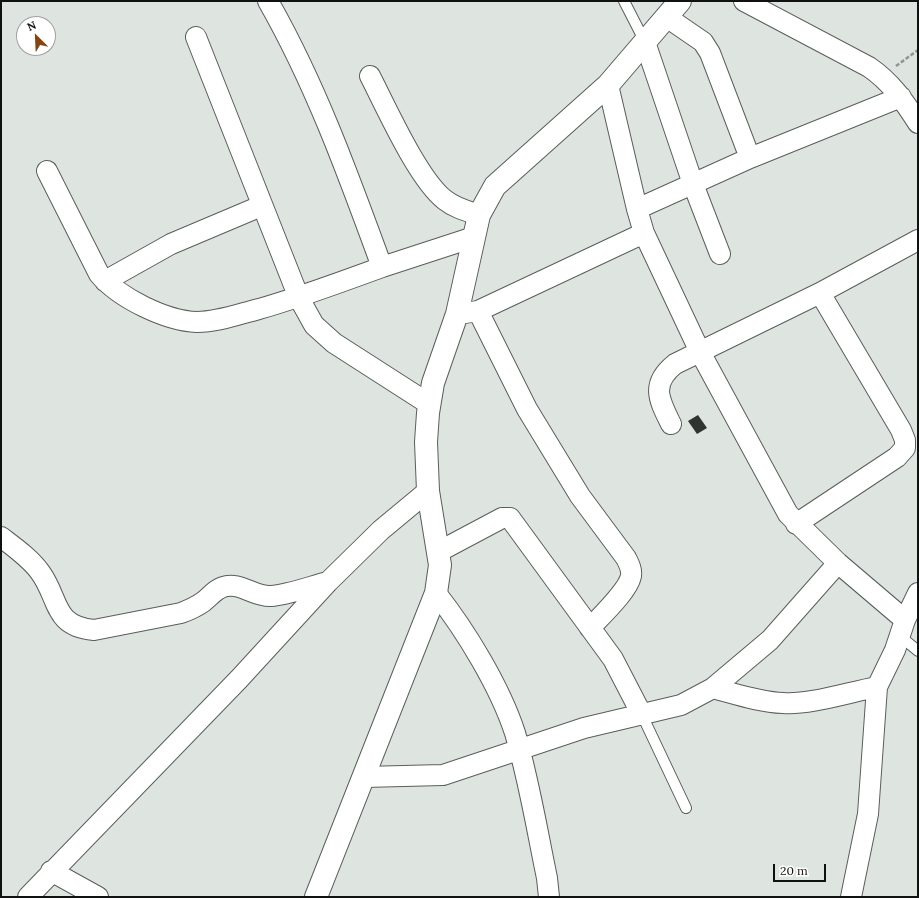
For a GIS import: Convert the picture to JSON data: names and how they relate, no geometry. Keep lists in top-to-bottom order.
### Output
{
  "scale_bar": "20 m",
  "north": "top left"
}
